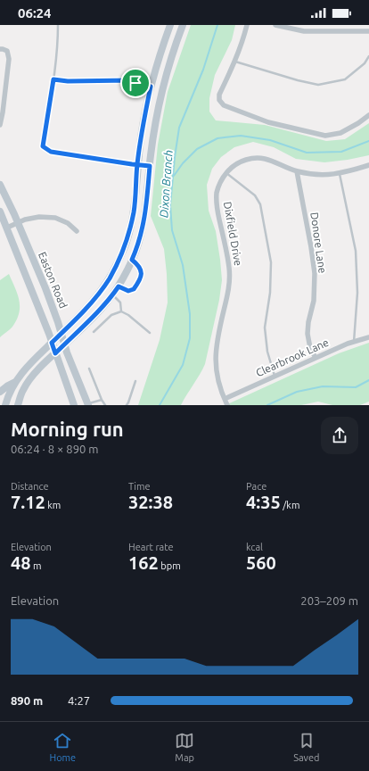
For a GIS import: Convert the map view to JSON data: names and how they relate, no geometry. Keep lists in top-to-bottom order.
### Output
{
  "streets": {
    "main road": ["Easton Road"],
    "street": ["Dixfield Drive", "Donore Lane", "Clearbrook Lane"]
  },
  "crossings": [
    ["Dixfield Drive", "Donore Lane"],
    ["Dixfield Drive", "Clearbrook Lane"],
    ["Donore Lane", "Clearbrook Lane"]
  ],
  "water": ["Dixon Branch"],
  "page": {
    "status": "06:24",
    "heading": ["Morning run", "06:24 · 8 × 890 m"],
    "stats": [
      ["Distance", "7.12 km"],
      ["Time", "32:38"],
      ["Pace", "4:35 /km"],
      ["Elevation", "48 m"],
      ["Heart rate", "162 bpm"],
      ["kcal", "560"]
    ],
    "chart": ["Elevation", "203–209 m"],
    "list": [
      {
        "name": "890 m",
        "note": "4:27"
      }
    ],
    "tabs": ["Home", "Map", "Saved"]
  }
}
